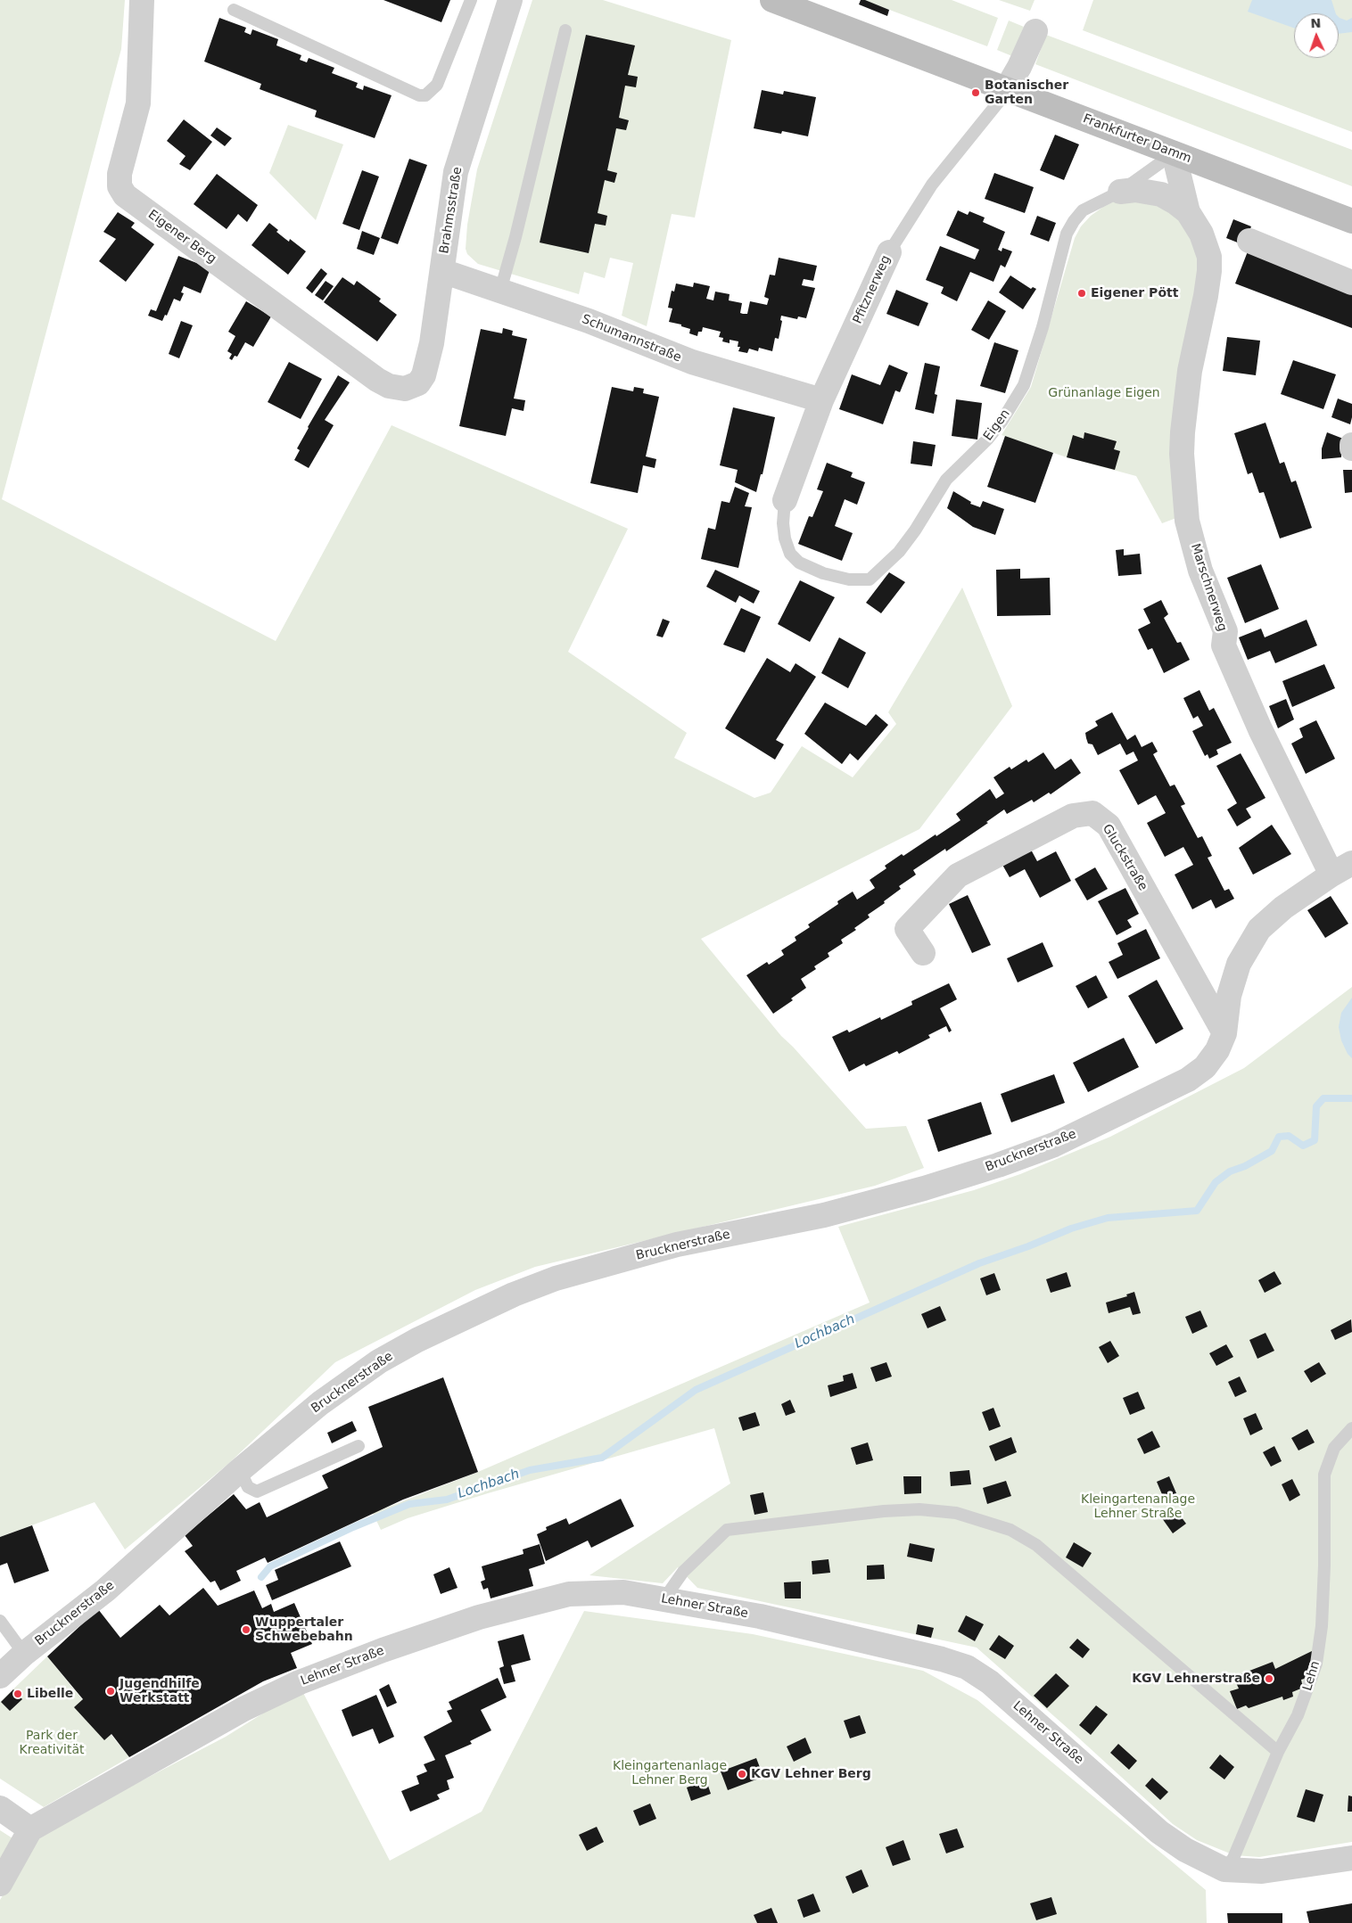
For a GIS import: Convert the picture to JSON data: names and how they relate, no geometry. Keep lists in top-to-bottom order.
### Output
{
  "streets": {
    "main road": ["Frankfurter Damm"],
    "street": [
      "Brahmsstraße",
      "Eigener Berg",
      "Pfitznerweg",
      "Schumannstraße",
      "Marschnerweg",
      "Gluckstraße",
      "Brucknerstraße",
      "Lehner Straße"
    ],
    "lane": ["Eigen", "Lehn"]
  },
  "crossings": [
    ["Frankfurter Damm", "Pfitznerweg"],
    ["Frankfurter Damm", "Eigen"],
    ["Frankfurter Damm", "Marschnerweg"],
    ["Brahmsstraße", "Eigener Berg"],
    ["Brahmsstraße", "Schumannstraße"],
    ["Pfitznerweg", "Schumannstraße"],
    ["Pfitznerweg", "Eigen"],
    ["Eigen", "Marschnerweg"],
    ["Marschnerweg", "Brucknerstraße"],
    ["Gluckstraße", "Brucknerstraße"],
    ["Lehner Straße", "Lehn"]
  ],
  "water": ["Lochbach"],
  "parks": [
    "Grünanlage Eigen",
    "Kleingartenanlage Lehner Straße",
    "Park der Kreativität",
    "Kleingartenanlage Lehner Berg"
  ],
  "places": [
    "Botanischer Garten",
    "Eigener Pött",
    "Wuppertaler Schwebebahn",
    "KGV Lehnerstraße",
    "Jugendhilfe Werkstatt",
    "Libelle",
    "KGV Lehner Berg"
  ],
  "north": "top"
}
